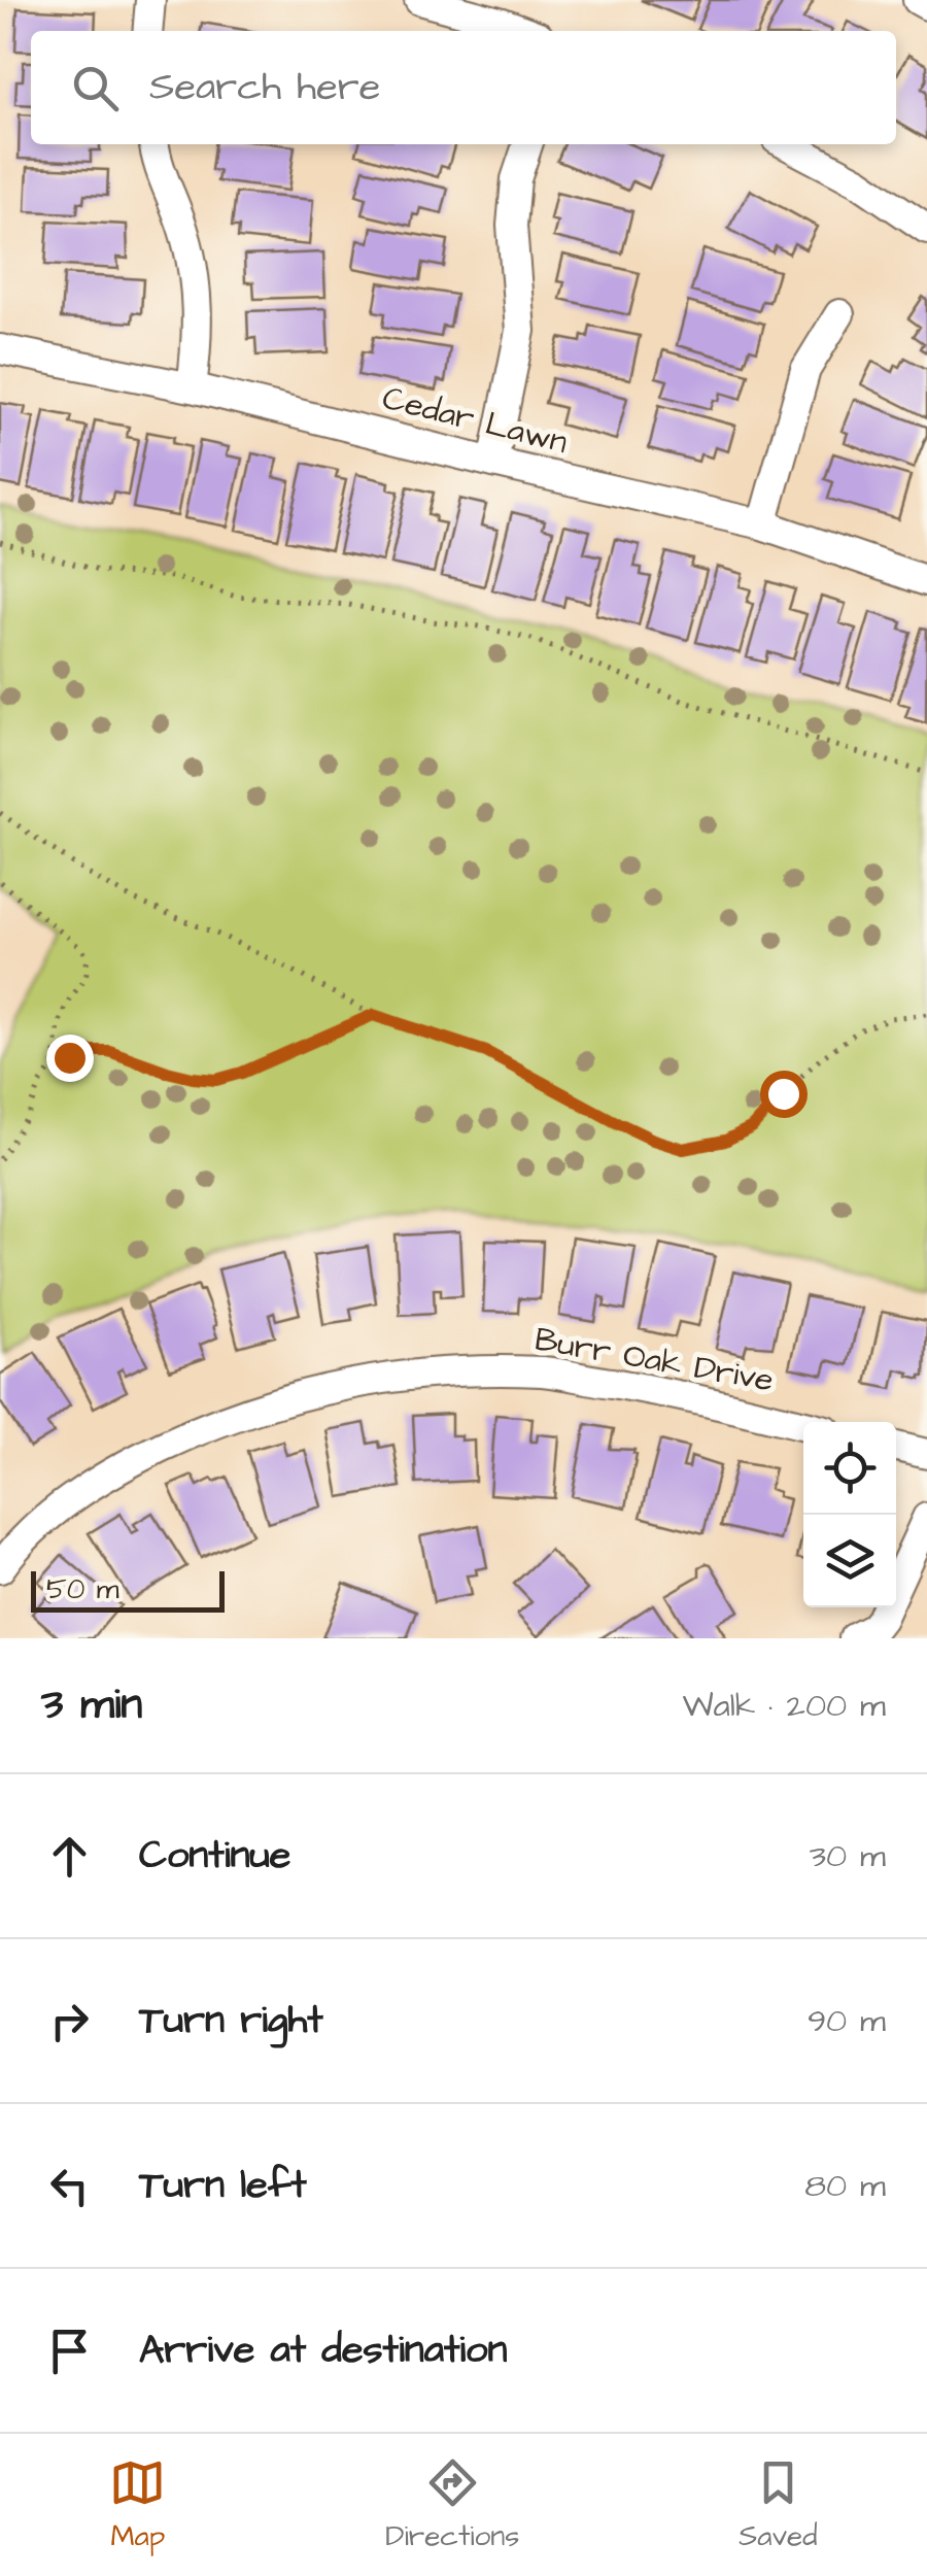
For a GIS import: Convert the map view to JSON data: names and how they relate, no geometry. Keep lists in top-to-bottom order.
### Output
{
  "streets": {
    "street": ["Cedar Lawn", "Burr Oak Drive"]
  },
  "scale_bar": "50 m",
  "page": {
    "search": "Search here",
    "scale": "50 m",
    "heading": ["3 min", "Walk · 200 m"],
    "list": [
      ["Continue", "30 m"],
      ["Turn right", "90 m"],
      ["Turn left", "80 m"],
      "Arrive at destination"
    ],
    "nav": ["Map", "Directions", "Saved"]
  }
}
